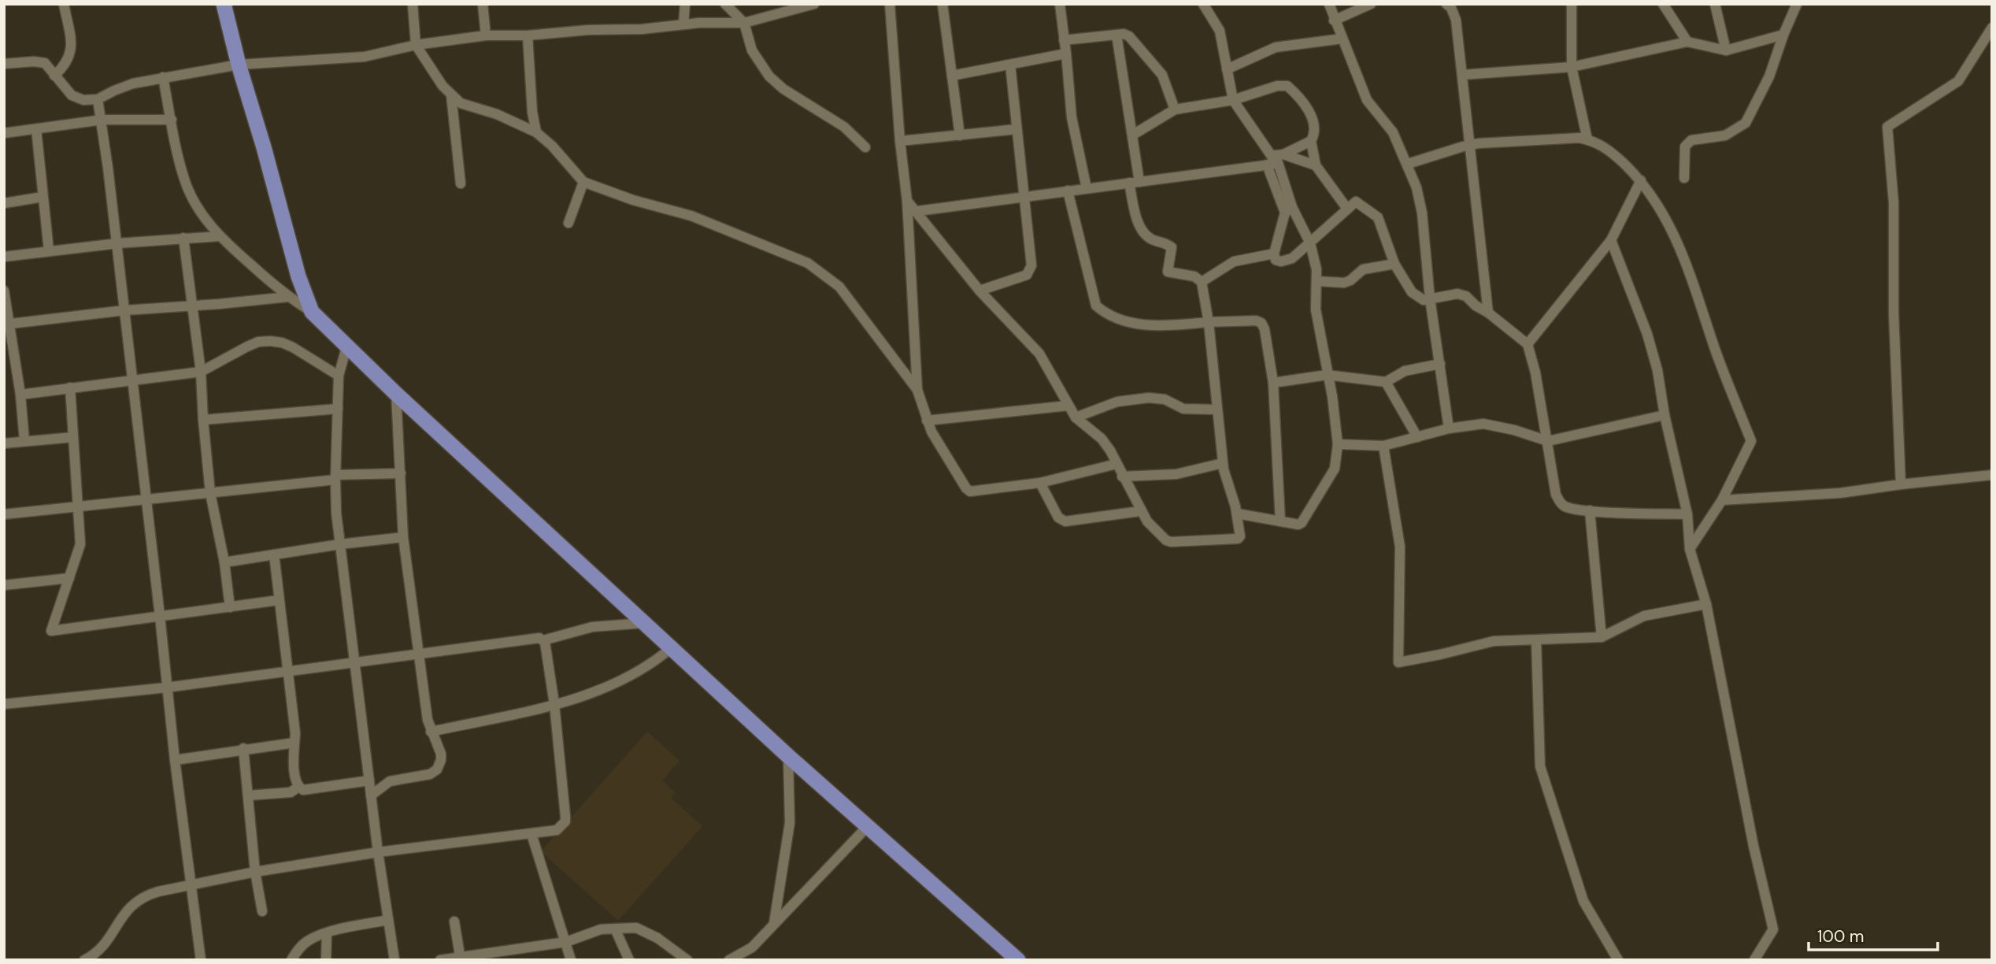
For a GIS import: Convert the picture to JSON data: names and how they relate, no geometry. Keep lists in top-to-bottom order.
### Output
{
  "scale_bar": "100 m"
}
